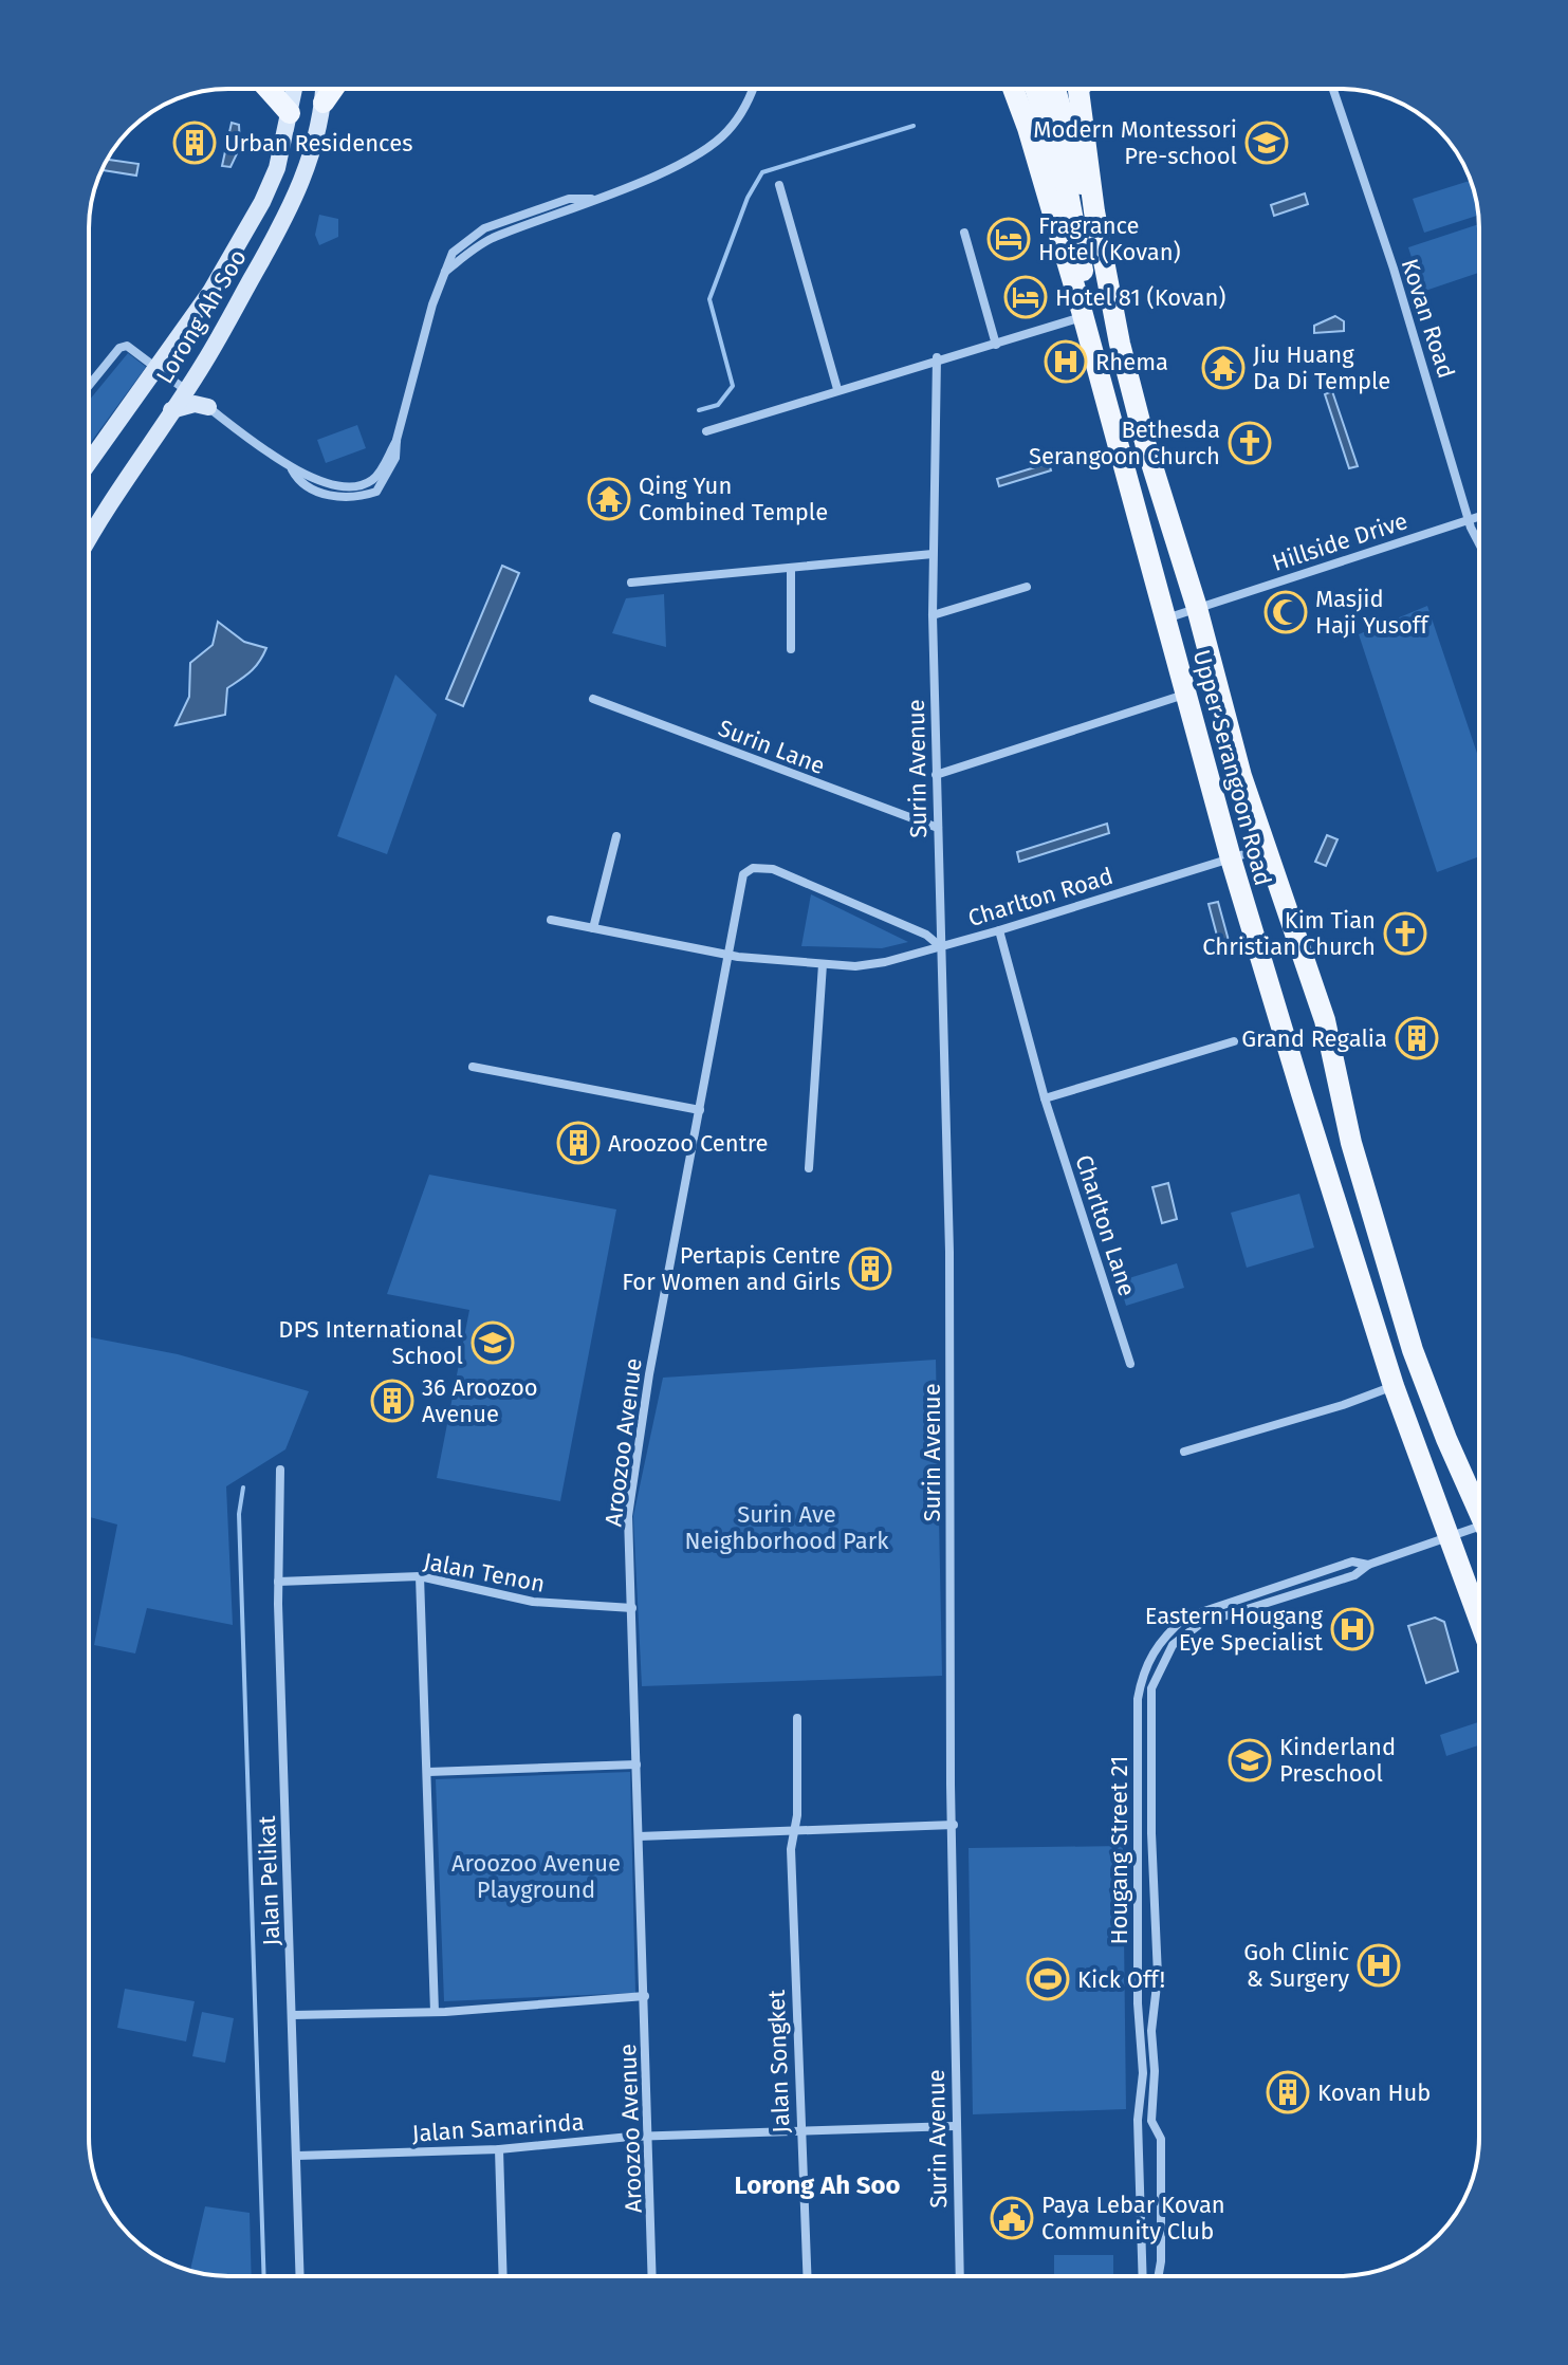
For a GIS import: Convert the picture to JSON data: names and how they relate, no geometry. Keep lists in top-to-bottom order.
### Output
{
  "streets": {
    "main road": ["Lorong Ah Soo", "Upper Serangoon Road"],
    "street": [
      "Kovan Road",
      "Hillside Drive",
      "Surin Lane",
      "Surin Avenue",
      "Charlton Road",
      "Charlton Lane",
      "Aroozoo Avenue",
      "Jalan Tenon",
      "Hougang Street 21",
      "Jalan Pelikat",
      "Jalan Songket",
      "Jalan Samarinda"
    ]
  },
  "crossings": [
    ["Kovan Road", "Hillside Drive"],
    ["Hillside Drive", "Upper Serangoon Road"],
    ["Surin Lane", "Surin Avenue"],
    ["Upper Serangoon Road", "Charlton Road"],
    ["Upper Serangoon Road", "Hougang Street 21"],
    ["Surin Avenue", "Charlton Road"],
    ["Surin Avenue", "Aroozoo Avenue"],
    ["Surin Avenue", "Jalan Samarinda"],
    ["Charlton Road", "Charlton Lane"],
    ["Charlton Road", "Aroozoo Avenue"],
    ["Aroozoo Avenue", "Jalan Tenon"],
    ["Aroozoo Avenue", "Jalan Samarinda"],
    ["Jalan Tenon", "Jalan Pelikat"],
    ["Jalan Pelikat", "Jalan Samarinda"],
    ["Jalan Songket", "Jalan Samarinda"]
  ],
  "districts": ["Lorong Ah Soo"],
  "parks": ["Surin Ave Neighborhood Park", "Aroozoo Avenue Playground"],
  "places": {
    "building": [
      "Urban Residences",
      "Grand Regalia",
      "Aroozoo Centre",
      "Pertapis Centre For Women and Girls",
      "36 Aroozoo Avenue",
      "Kovan Hub"
    ],
    "school or university": ["Modern Montessori Pre-school", "DPS International School", "Kinderland Preschool"],
    "hotel": ["Fragrance Hotel (Kovan)", "Hotel 81 (Kovan)"],
    "hospital": ["Rhema", "Eastern Hougang Eye Specialist", "Goh Clinic & Surgery"],
    "temple": ["Jiu Huang Da Di Temple", "Qing Yun Combined Temple"],
    "church": ["Bethesda Serangoon Church", "Kim Tian Christian Church"],
    "mosque": ["Masjid Haji Yusoff"],
    "sports": ["Kick Off!"],
    "public building": ["Paya Lebar Kovan Community Club"]
  }
}
